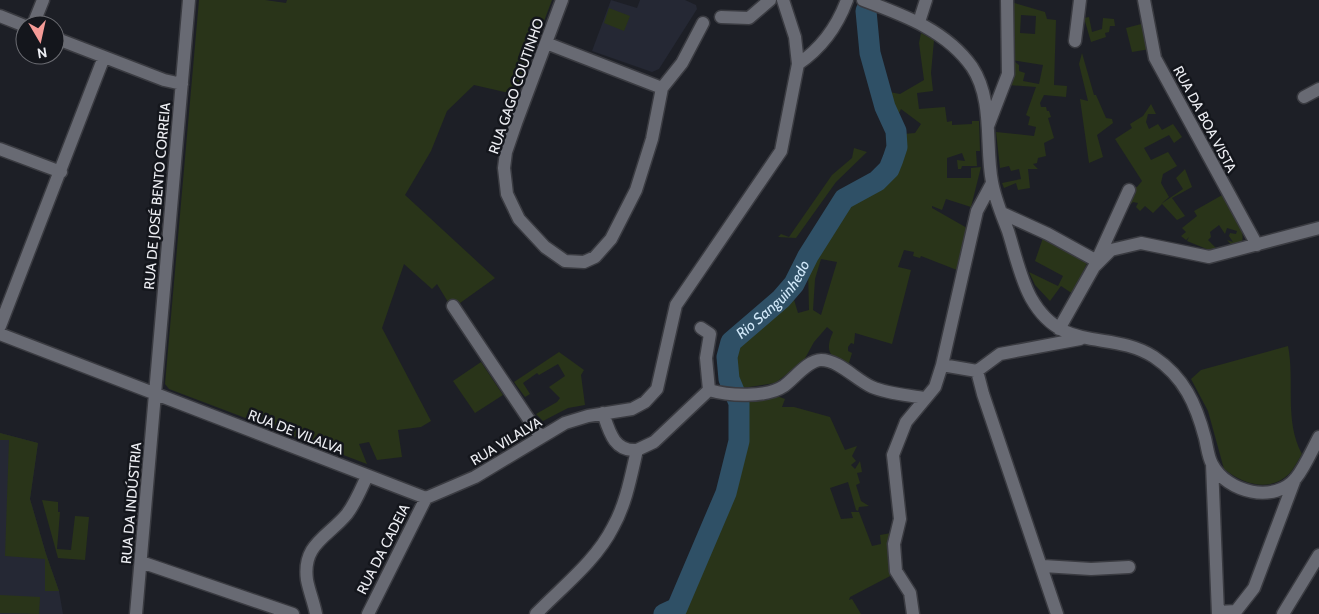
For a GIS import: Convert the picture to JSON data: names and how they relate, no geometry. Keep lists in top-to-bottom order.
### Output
{
  "streets": {
    "street": [
      "RUA GAGO COUTINHO",
      "RUA DA BOA VISTA",
      "RUA DE JOSÉ BENTO CORREIA",
      "RUA DE VILALVA",
      "RUA VILALVA",
      "RUA DA INDÚSTRIA",
      "RUA DA CADEIA"
    ]
  },
  "crossings": [
    ["RUA DE JOSÉ BENTO CORREIA", "RUA DE VILALVA"],
    ["RUA DE JOSÉ BENTO CORREIA", "RUA DA INDÚSTRIA"],
    ["RUA DE VILALVA", "RUA VILALVA"],
    ["RUA DE VILALVA", "RUA DA INDÚSTRIA"],
    ["RUA DE VILALVA", "RUA DA CADEIA"],
    ["RUA VILALVA", "RUA DA CADEIA"]
  ],
  "water": ["Rio Sanguinhedo"],
  "north": "bottom"
}
